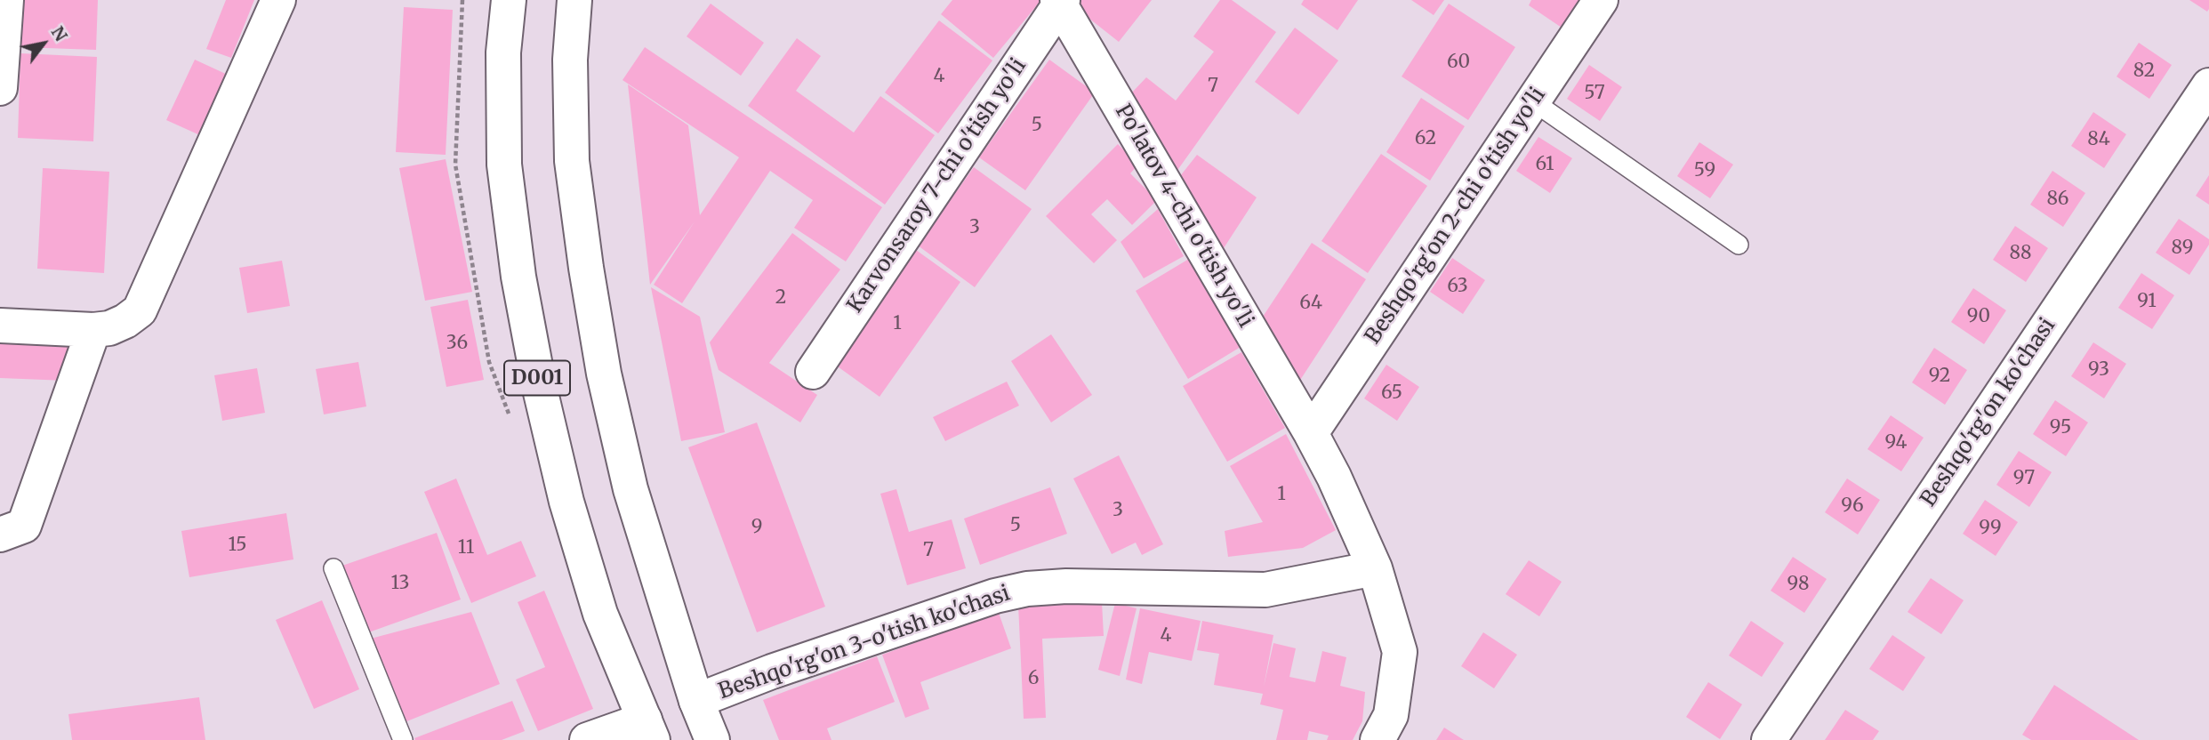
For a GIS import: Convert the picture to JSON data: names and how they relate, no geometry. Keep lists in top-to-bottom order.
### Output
{
  "streets": {
    "main road": [
      "Karvonsaroy 7-chi o'tish yo'li",
      "Po'latov 4-chi o'tish yo'li",
      "Beshqo'rg'on 2-chi o'tish yo'li",
      "D001",
      "Beshqo'rg'on ko'chasi",
      "Beshqo'rg'on 3-o'tish ko'chasi"
    ]
  },
  "crossings": [
    ["Karvonsaroy 7-chi o'tish yo'li", "Po'latov 4-chi o'tish yo'li"],
    ["Po'latov 4-chi o'tish yo'li", "Beshqo'rg'on 2-chi o'tish yo'li"],
    ["Po'latov 4-chi o'tish yo'li", "Beshqo'rg'on 3-o'tish ko'chasi"],
    ["D001", "Beshqo'rg'on 3-o'tish ko'chasi"]
  ],
  "house_numbers": [
    "60",
    "82",
    "4",
    "7",
    "57",
    "5",
    "62",
    "84",
    "61",
    "59",
    "86",
    "3",
    "89",
    "88",
    "63",
    "2",
    "91",
    "64",
    "90",
    "1",
    "36",
    "93",
    "92",
    "65",
    "95",
    "94",
    "97",
    "1",
    "96",
    "3",
    "5",
    "9",
    "99",
    "15",
    "11",
    "7",
    "13",
    "98",
    "4",
    "6"
  ],
  "north": "top right"
}
